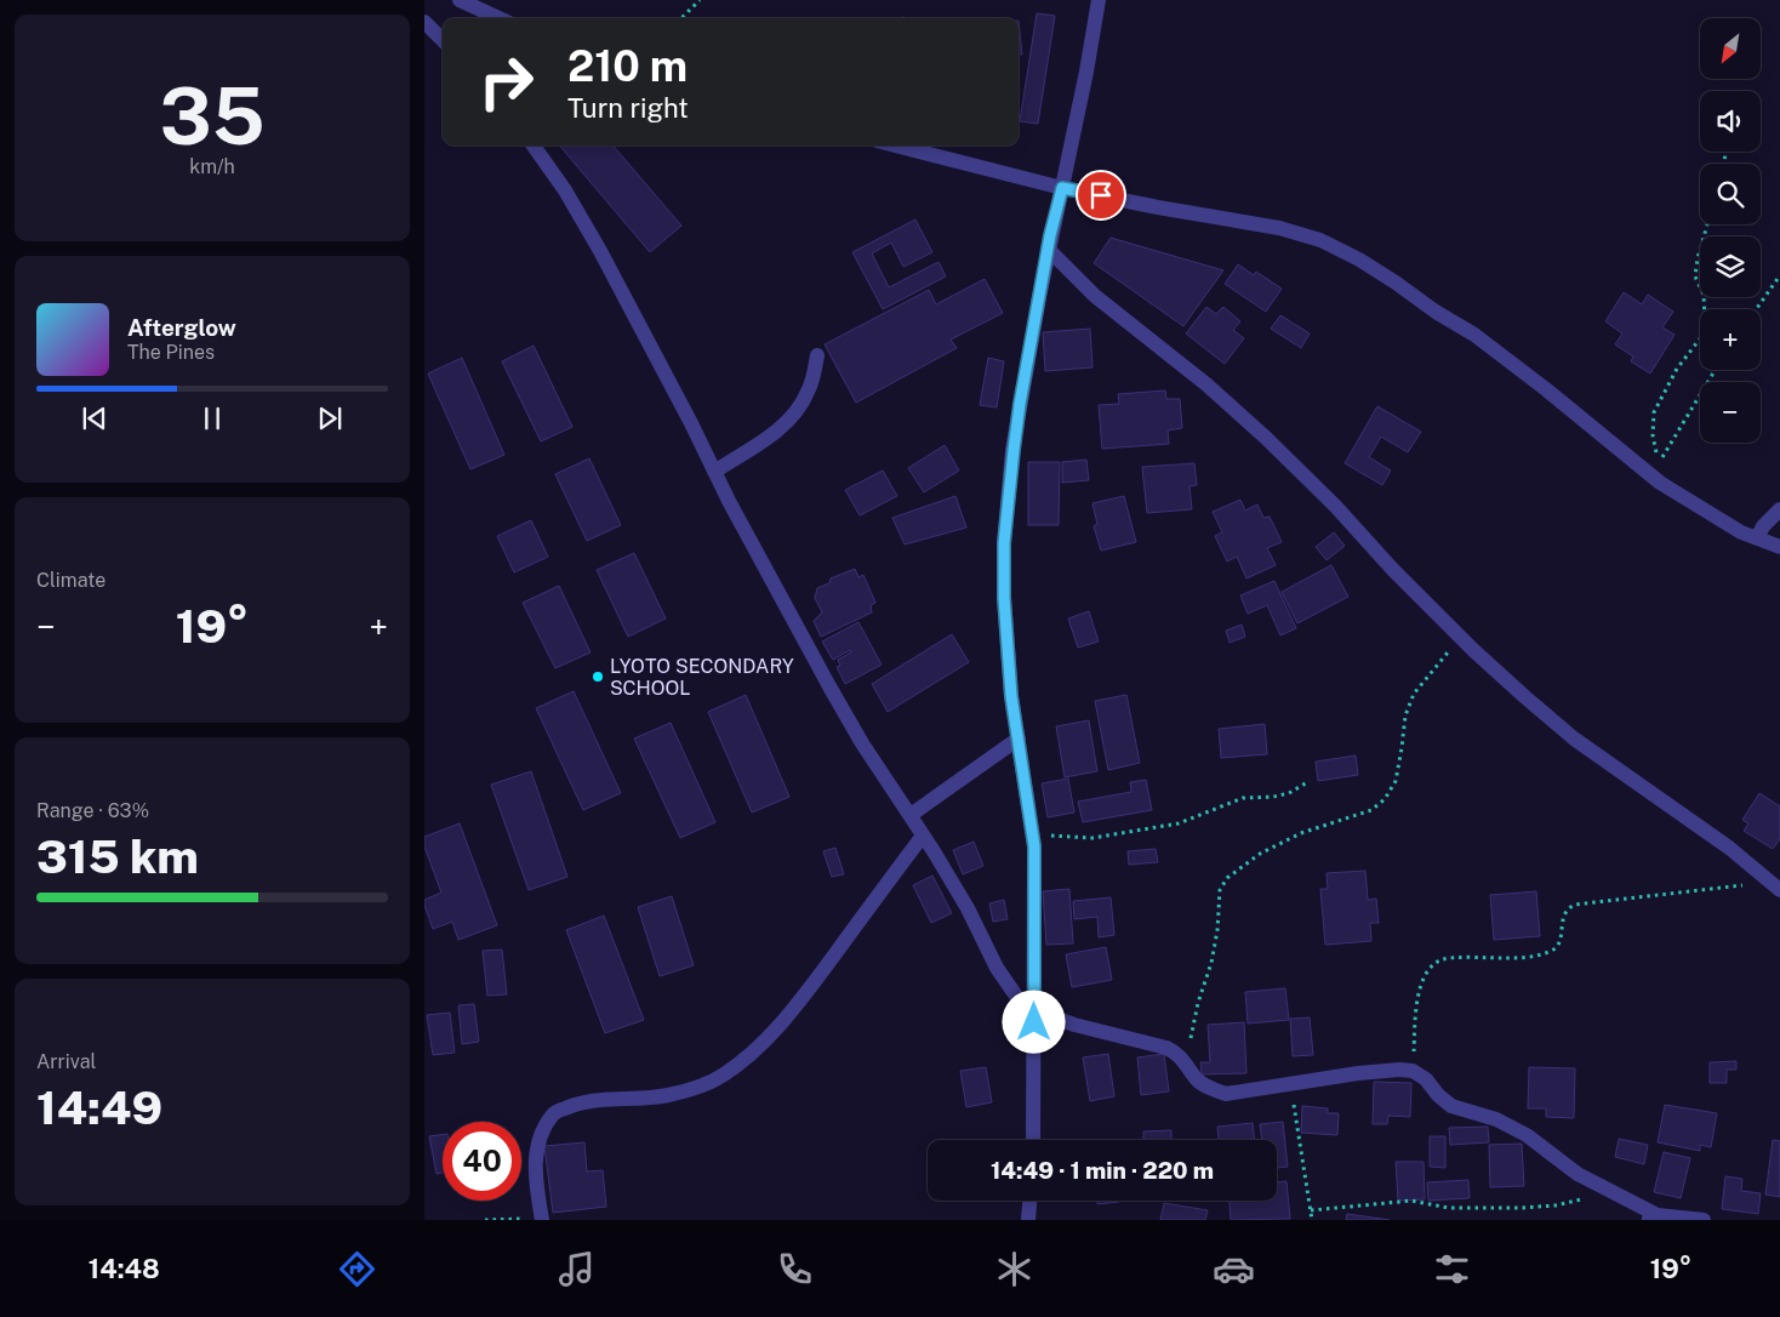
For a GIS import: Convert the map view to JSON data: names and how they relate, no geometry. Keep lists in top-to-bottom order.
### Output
{
  "places": ["LYOTO SECONDARY SCHOOL"],
  "north": "bottom left",
  "page": {
    "tile": [
      ["35", "km/h"],
      "Climate",
      ["Range · 63%", "315 km"],
      ["Arrival", "14:49"]
    ],
    "map_buttons": ["+", "−"],
    "turn": ["210 m", "Turn right"],
    "song": ["Afterglow", "The Pines"],
    "heat": ["−", "19°", "+"],
    "limit": "40",
    "trip": "14:49 · 1 min · 220 m",
    "tabs": ["14:48", "19°"]
  }
}
